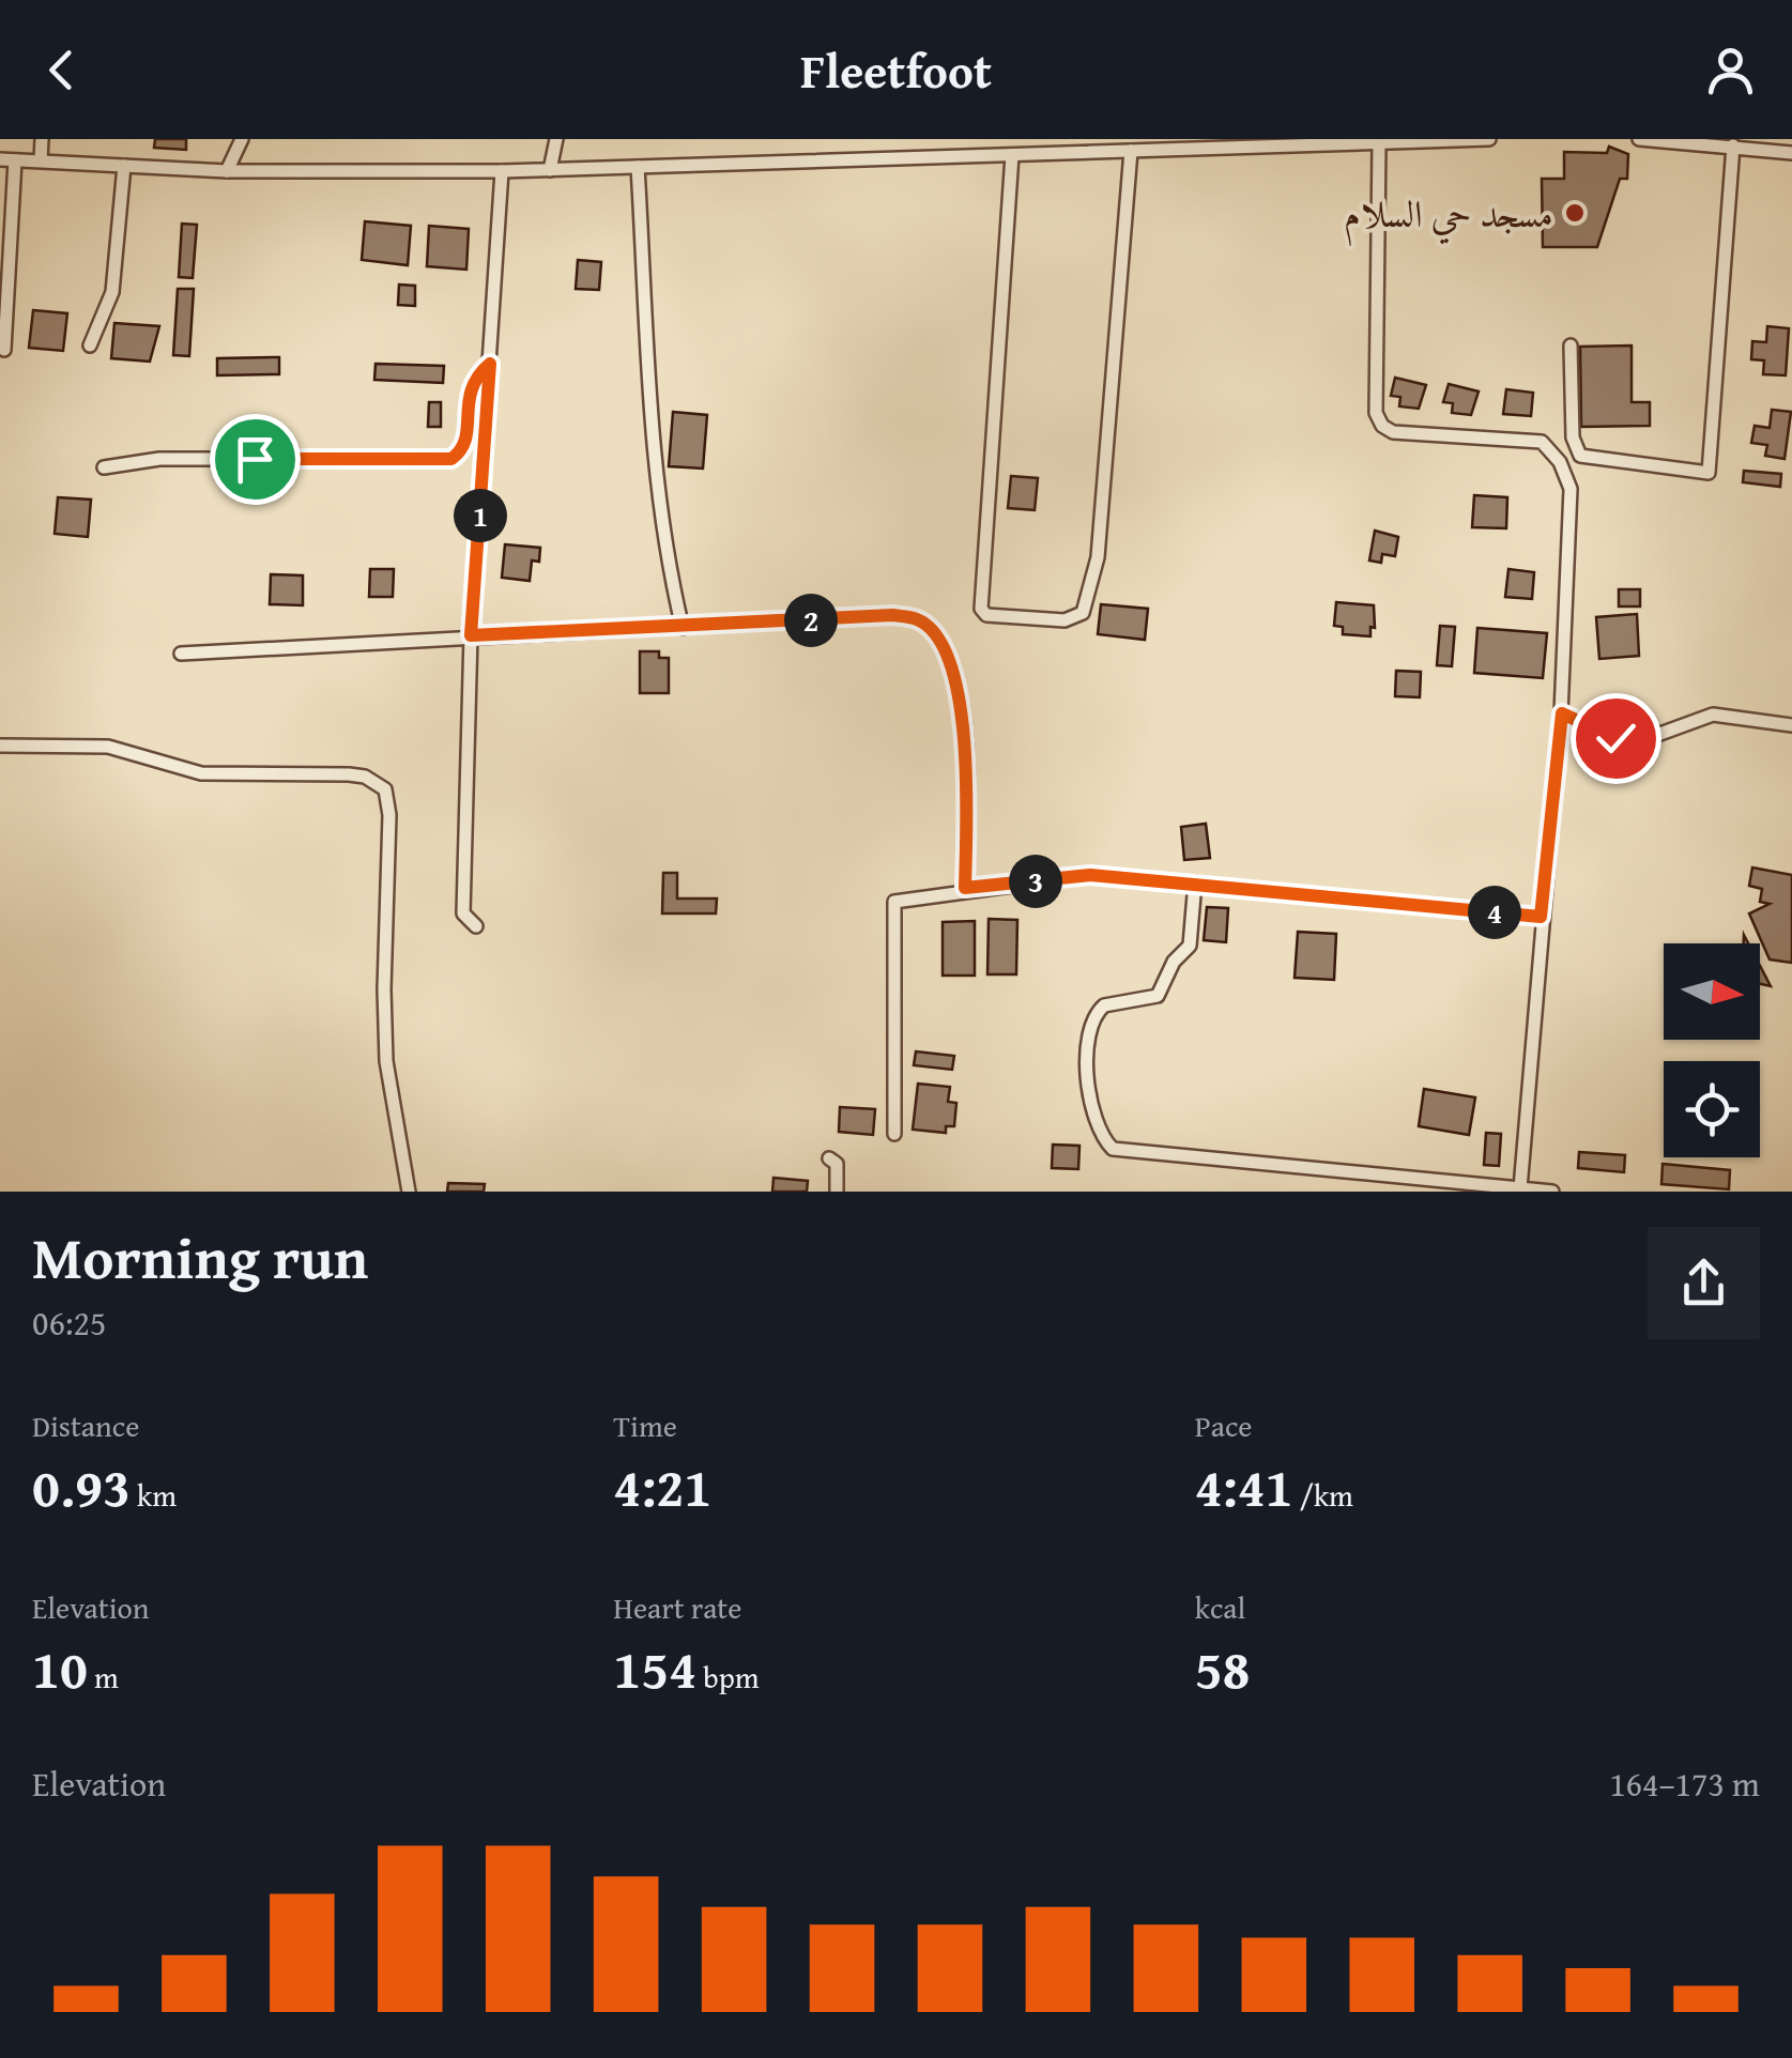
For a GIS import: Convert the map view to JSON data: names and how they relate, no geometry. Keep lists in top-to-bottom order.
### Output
{
  "places": ["مسجد حي السلام"],
  "north": "right",
  "page": {
    "header": "Fleetfoot",
    "pins": [
      "1",
      "2",
      "3",
      "4"
    ],
    "heading": ["Morning run", "06:25"],
    "stats": [
      ["Distance", "0.93 km"],
      ["Time", "4:21"],
      ["Pace", "4:41 /km"],
      ["Elevation", "10 m"],
      ["Heart rate", "154 bpm"],
      ["kcal", "58"]
    ],
    "chart": ["Elevation", "164–173 m"]
  }
}
